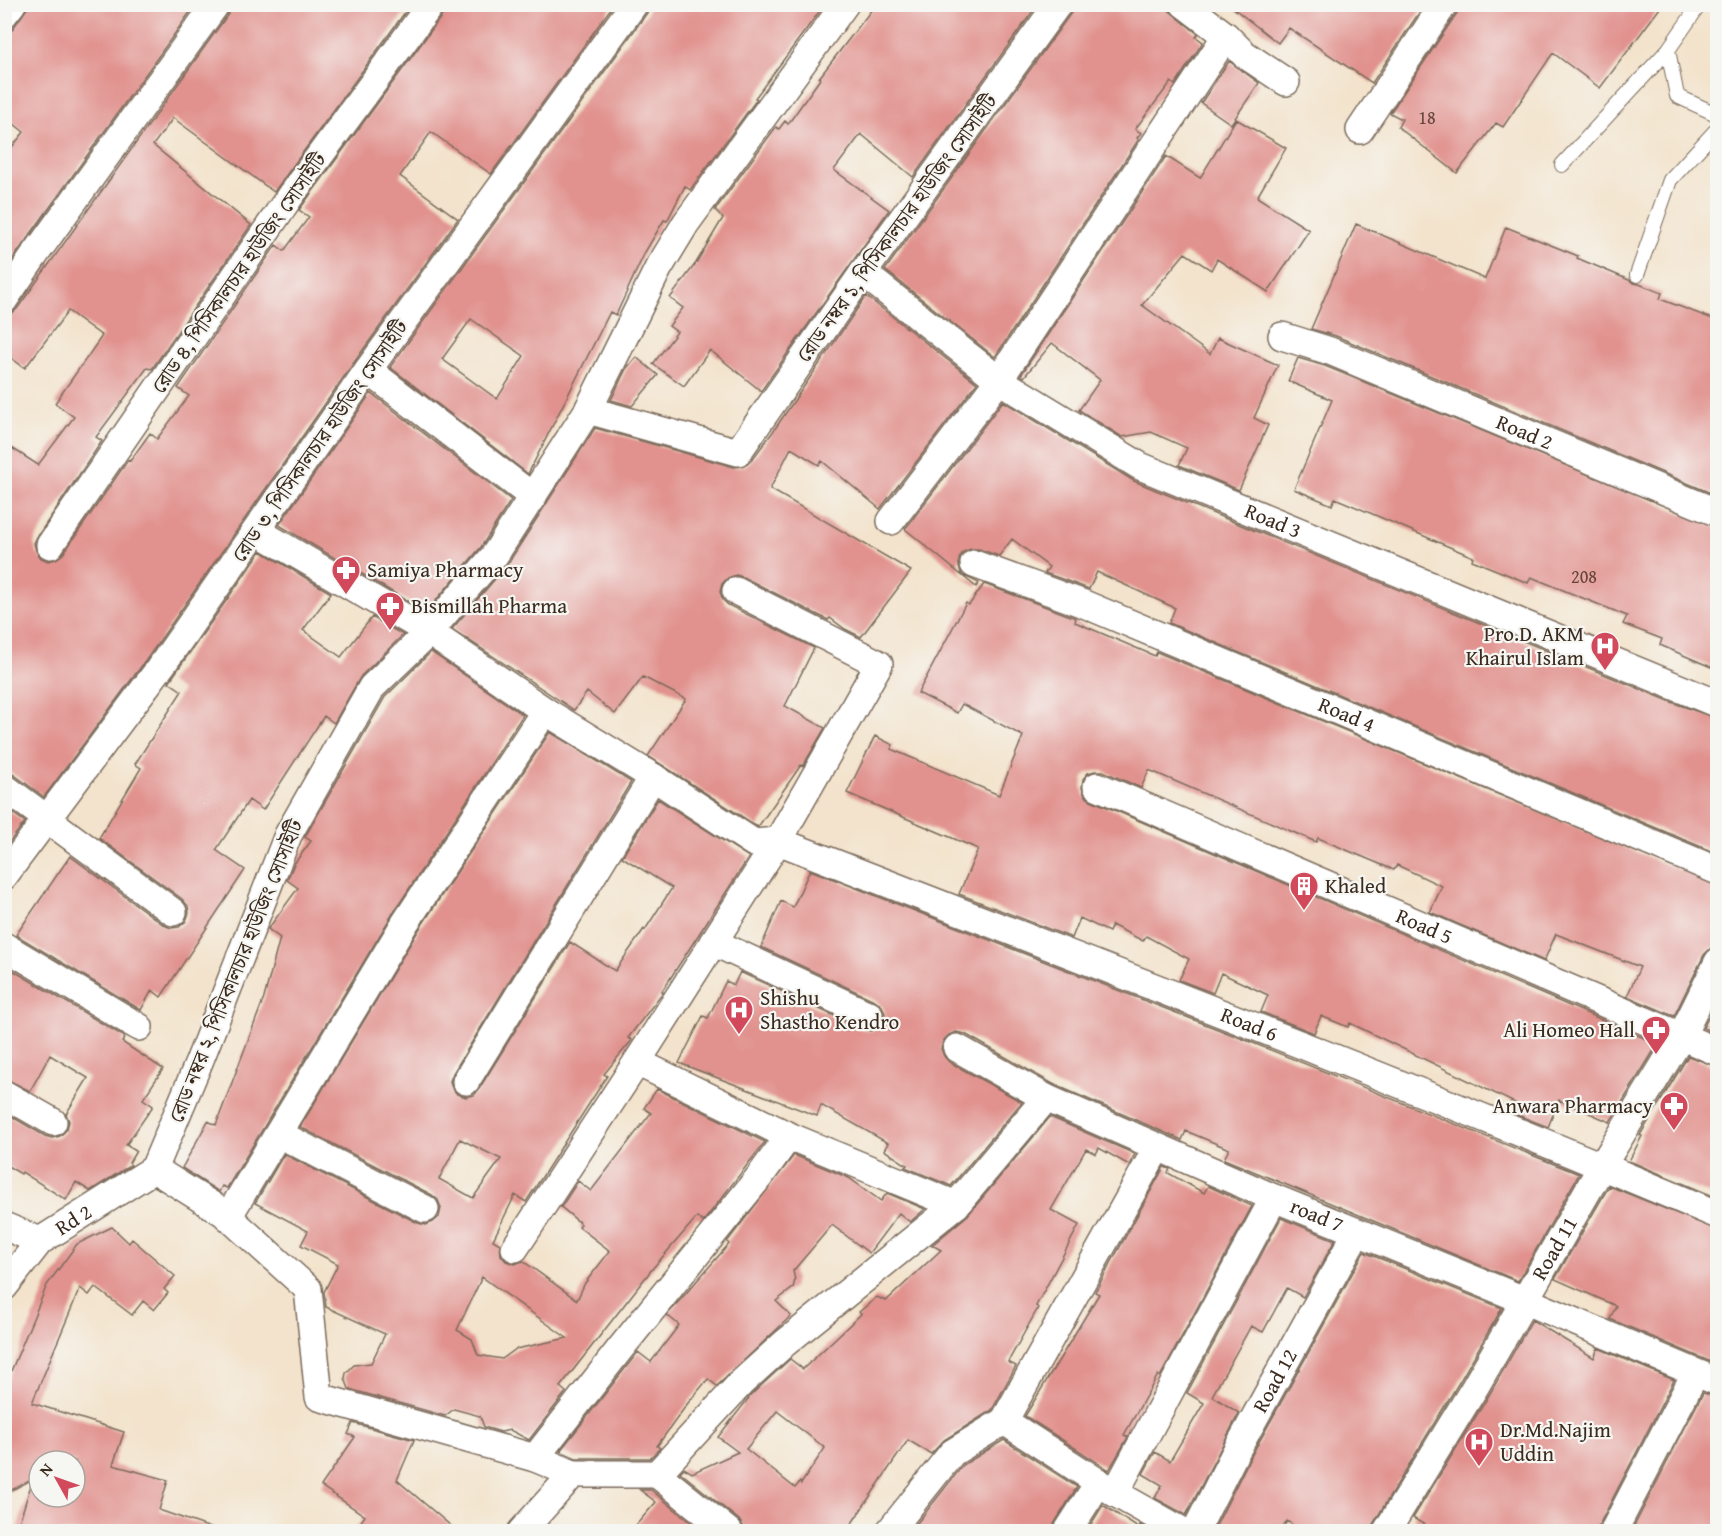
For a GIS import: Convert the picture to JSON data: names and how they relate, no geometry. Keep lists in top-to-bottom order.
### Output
{
  "streets": {
    "street": [
      "রোড নম্বর ১, পিসিকালচার হাউজিং সোসাইটি",
      "রোড ৪, পিসিকালচার হাউজিং সোসাইটি",
      "Road 2",
      "রোড ৩, পিসিকালচার হাউজিং সোসাইটি",
      "Road 3",
      "Road 4",
      "Road 5",
      "রোড নম্বর ২, পিসিকালচার হাউজিং সোসাইটি",
      "Road 6",
      "road 7",
      "Rd 2",
      "Road 11",
      "Road 12"
    ]
  },
  "crossings": [
    ["রোড নম্বর ১, পিসিকালচার হাউজিং সোসাইটি", "Road 3"],
    ["রোড নম্বর ১, পিসিকালচার হাউজিং সোসাইটি", "রোড নম্বর ২, পিসিকালচার হাউজিং সোসাইটি"],
    ["রোড ৩, পিসিকালচার হাউজিং সোসাইটি", "Road 6"],
    ["Road 5", "Road 11"],
    ["রোড নম্বর ২, পিসিকালচার হাউজিং সোসাইটি", "Road 6"],
    ["রোড নম্বর ২, পিসিকালচার হাউজিং সোসাইটি", "Rd 2"],
    ["Road 6", "Road 11"],
    ["road 7", "Road 11"],
    ["road 7", "Road 12"]
  ],
  "places": {
    "pharmacy": [
      "Samiya Pharmacy",
      "Bismillah Pharma",
      "Ali Homeo Hall",
      "Anwara Pharmacy"
    ],
    "hospital": ["Pro.D. AKM Khairul Islam", "Shishu Shastho Kendro", "Dr.Md.Najim Uddin"],
    "building": ["Khaled"]
  },
  "house_numbers": ["18", "208"],
  "north": "top left"
}
